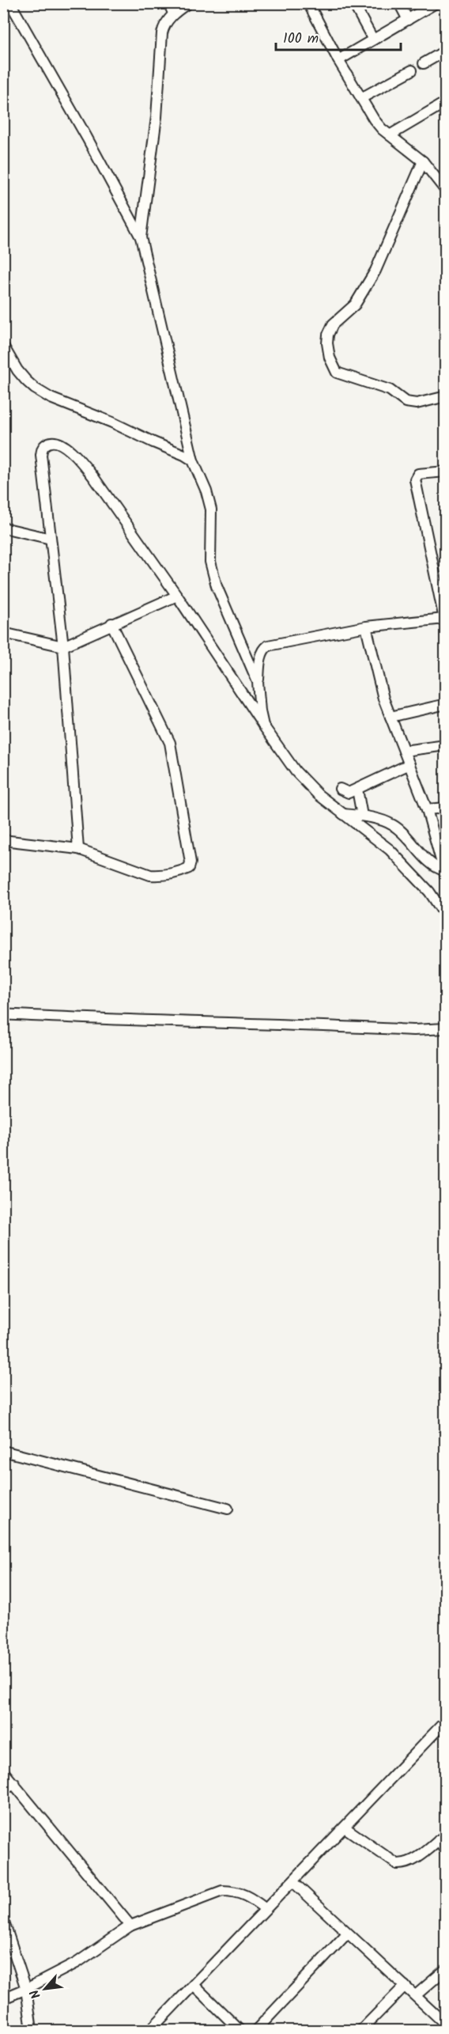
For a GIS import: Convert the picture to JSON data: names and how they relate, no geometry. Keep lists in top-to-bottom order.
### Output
{
  "scale_bar": "100 m",
  "north": "bottom left"
}
